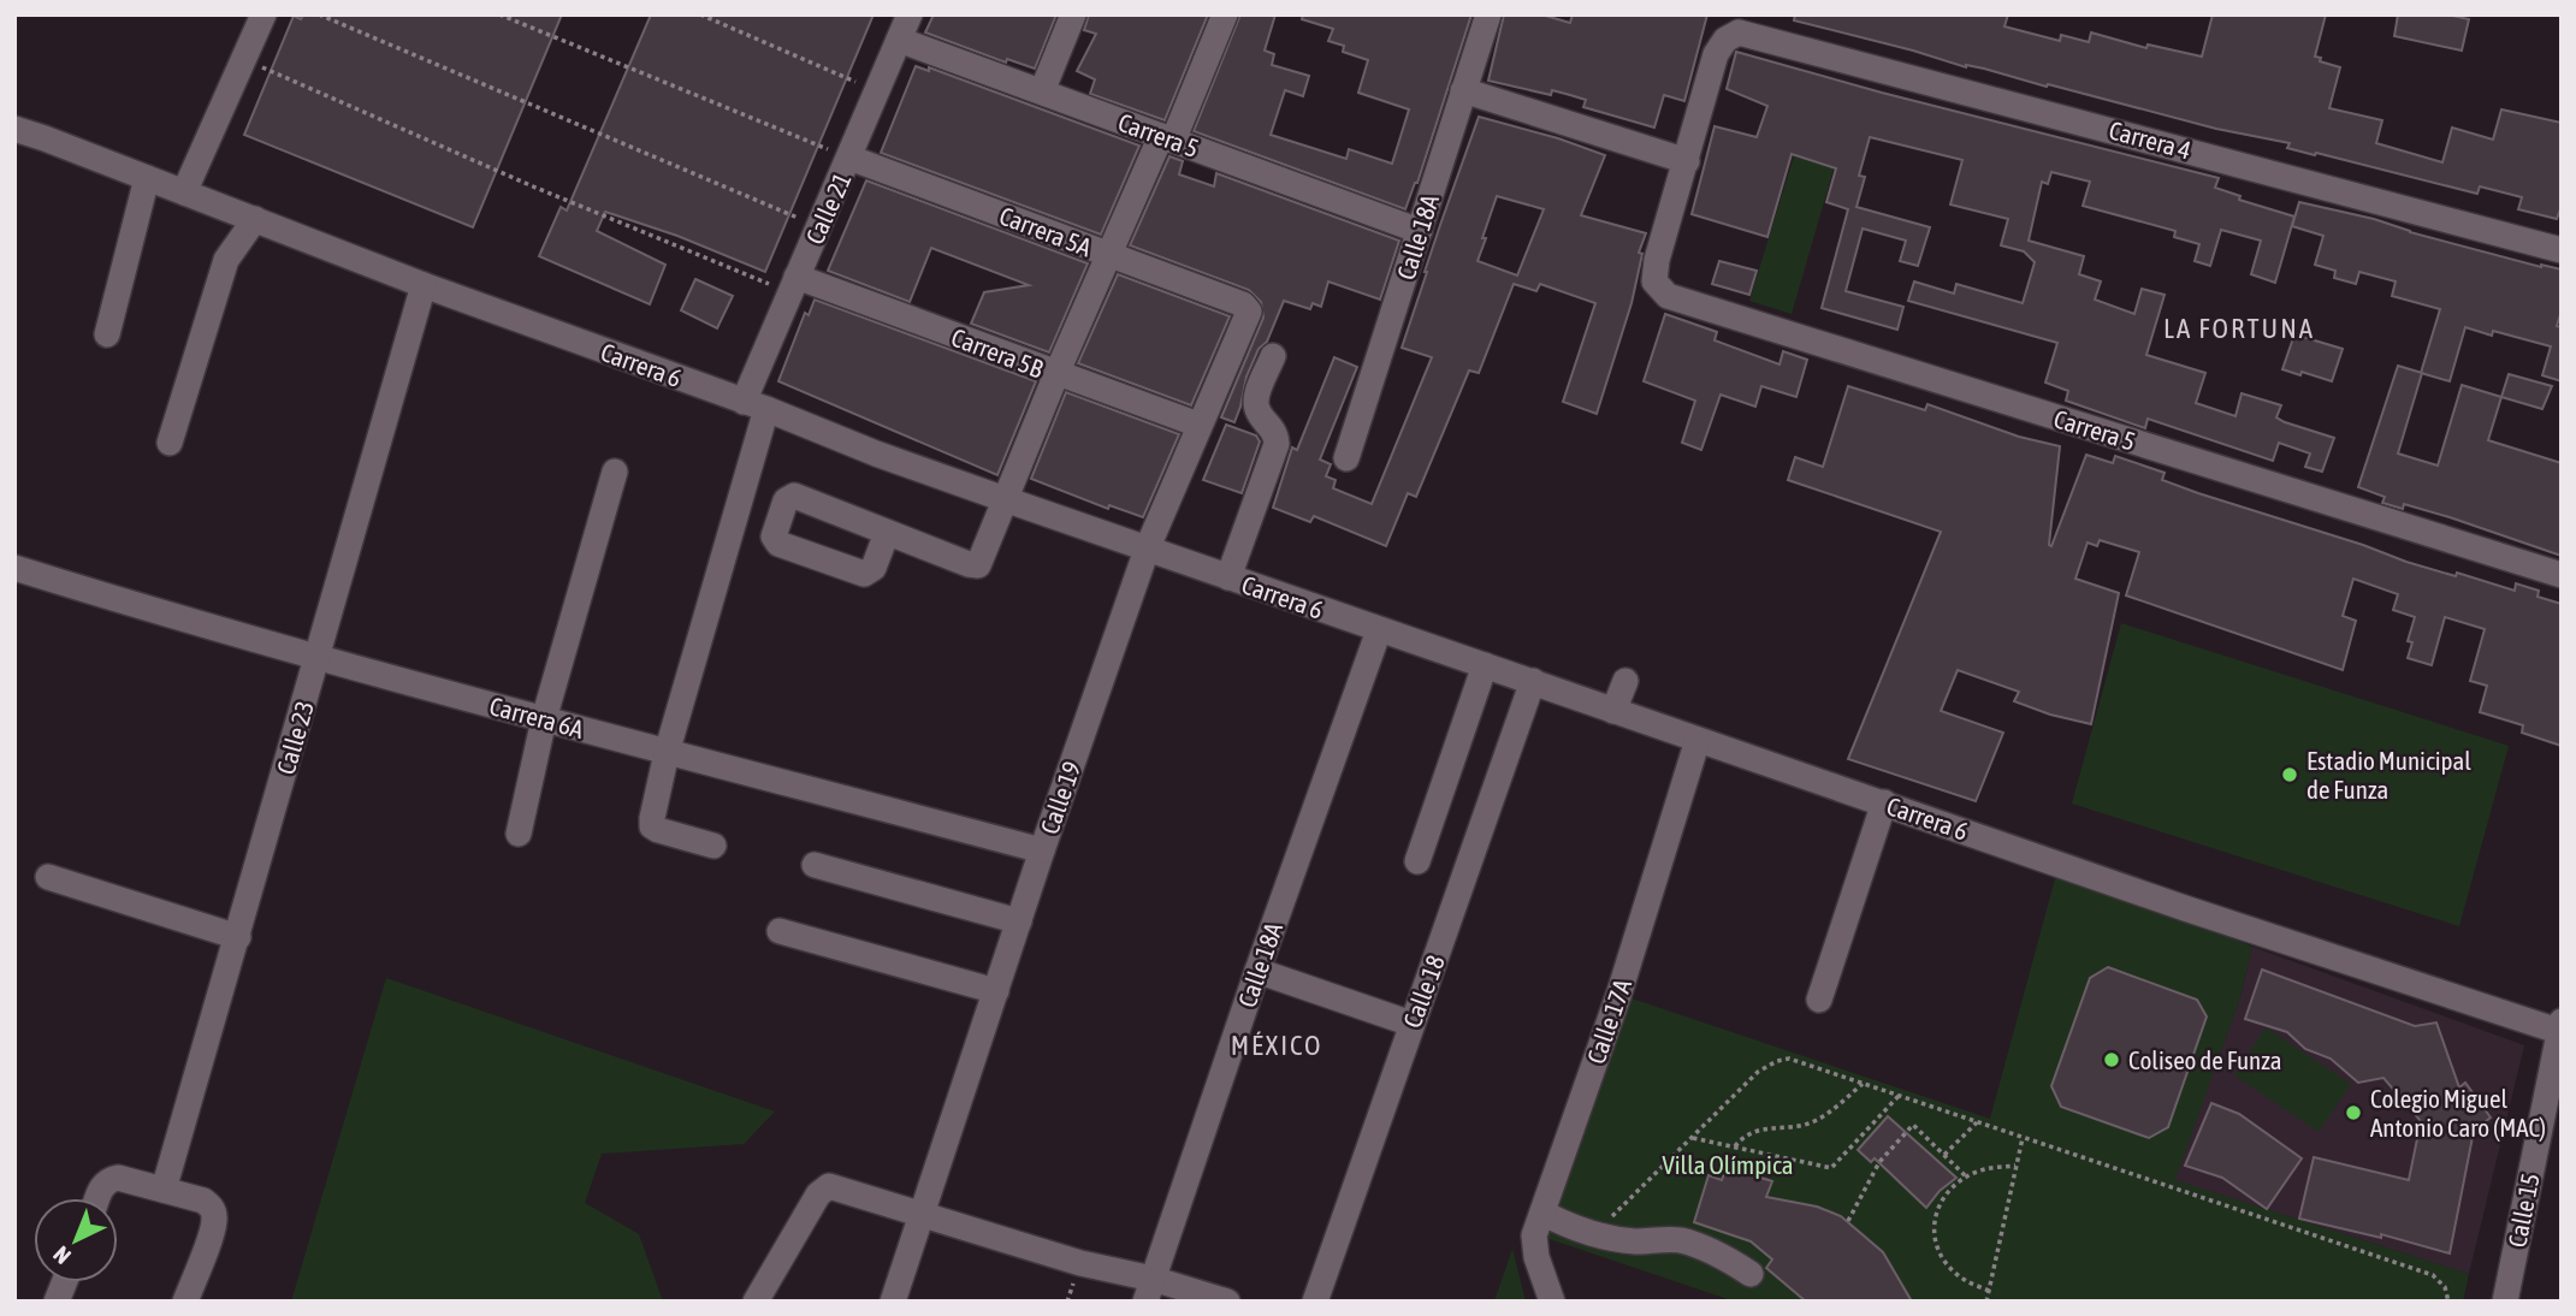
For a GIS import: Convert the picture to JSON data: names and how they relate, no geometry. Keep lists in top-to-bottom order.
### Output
{
  "streets": {
    "street": [
      "Carrera 5",
      "Carrera 4",
      "Calle 21",
      "Carrera 5A",
      "Calle 18A",
      "Carrera 5B",
      "Carrera 6",
      "Carrera 6A",
      "Calle 23",
      "Calle 19",
      "Calle 18",
      "Calle 17A",
      "Calle 15"
    ]
  },
  "crossings": [
    ["Carrera 5", "Calle 21"],
    ["Carrera 5", "Calle 18A"],
    ["Calle 21", "Carrera 5A"],
    ["Calle 21", "Carrera 5B"],
    ["Calle 21", "Carrera 6"],
    ["Calle 21", "Carrera 6A"],
    ["Carrera 5A", "Calle 19"],
    ["Calle 18A", "Carrera 6"],
    ["Carrera 5B", "Calle 19"],
    ["Carrera 6", "Calle 23"],
    ["Carrera 6", "Calle 19"],
    ["Carrera 6", "Calle 18"],
    ["Carrera 6", "Calle 17A"],
    ["Carrera 6", "Calle 15"],
    ["Carrera 6A", "Calle 23"],
    ["Carrera 6A", "Calle 19"]
  ],
  "districts": ["LA FORTUNA", "MÉXICO"],
  "parks": ["Villa Olímpica"],
  "places": ["Estadio Municipal de Funza", "Coliseo de Funza", "Colegio Miguel Antonio Caro (MAC)"],
  "north": "bottom left"
}
